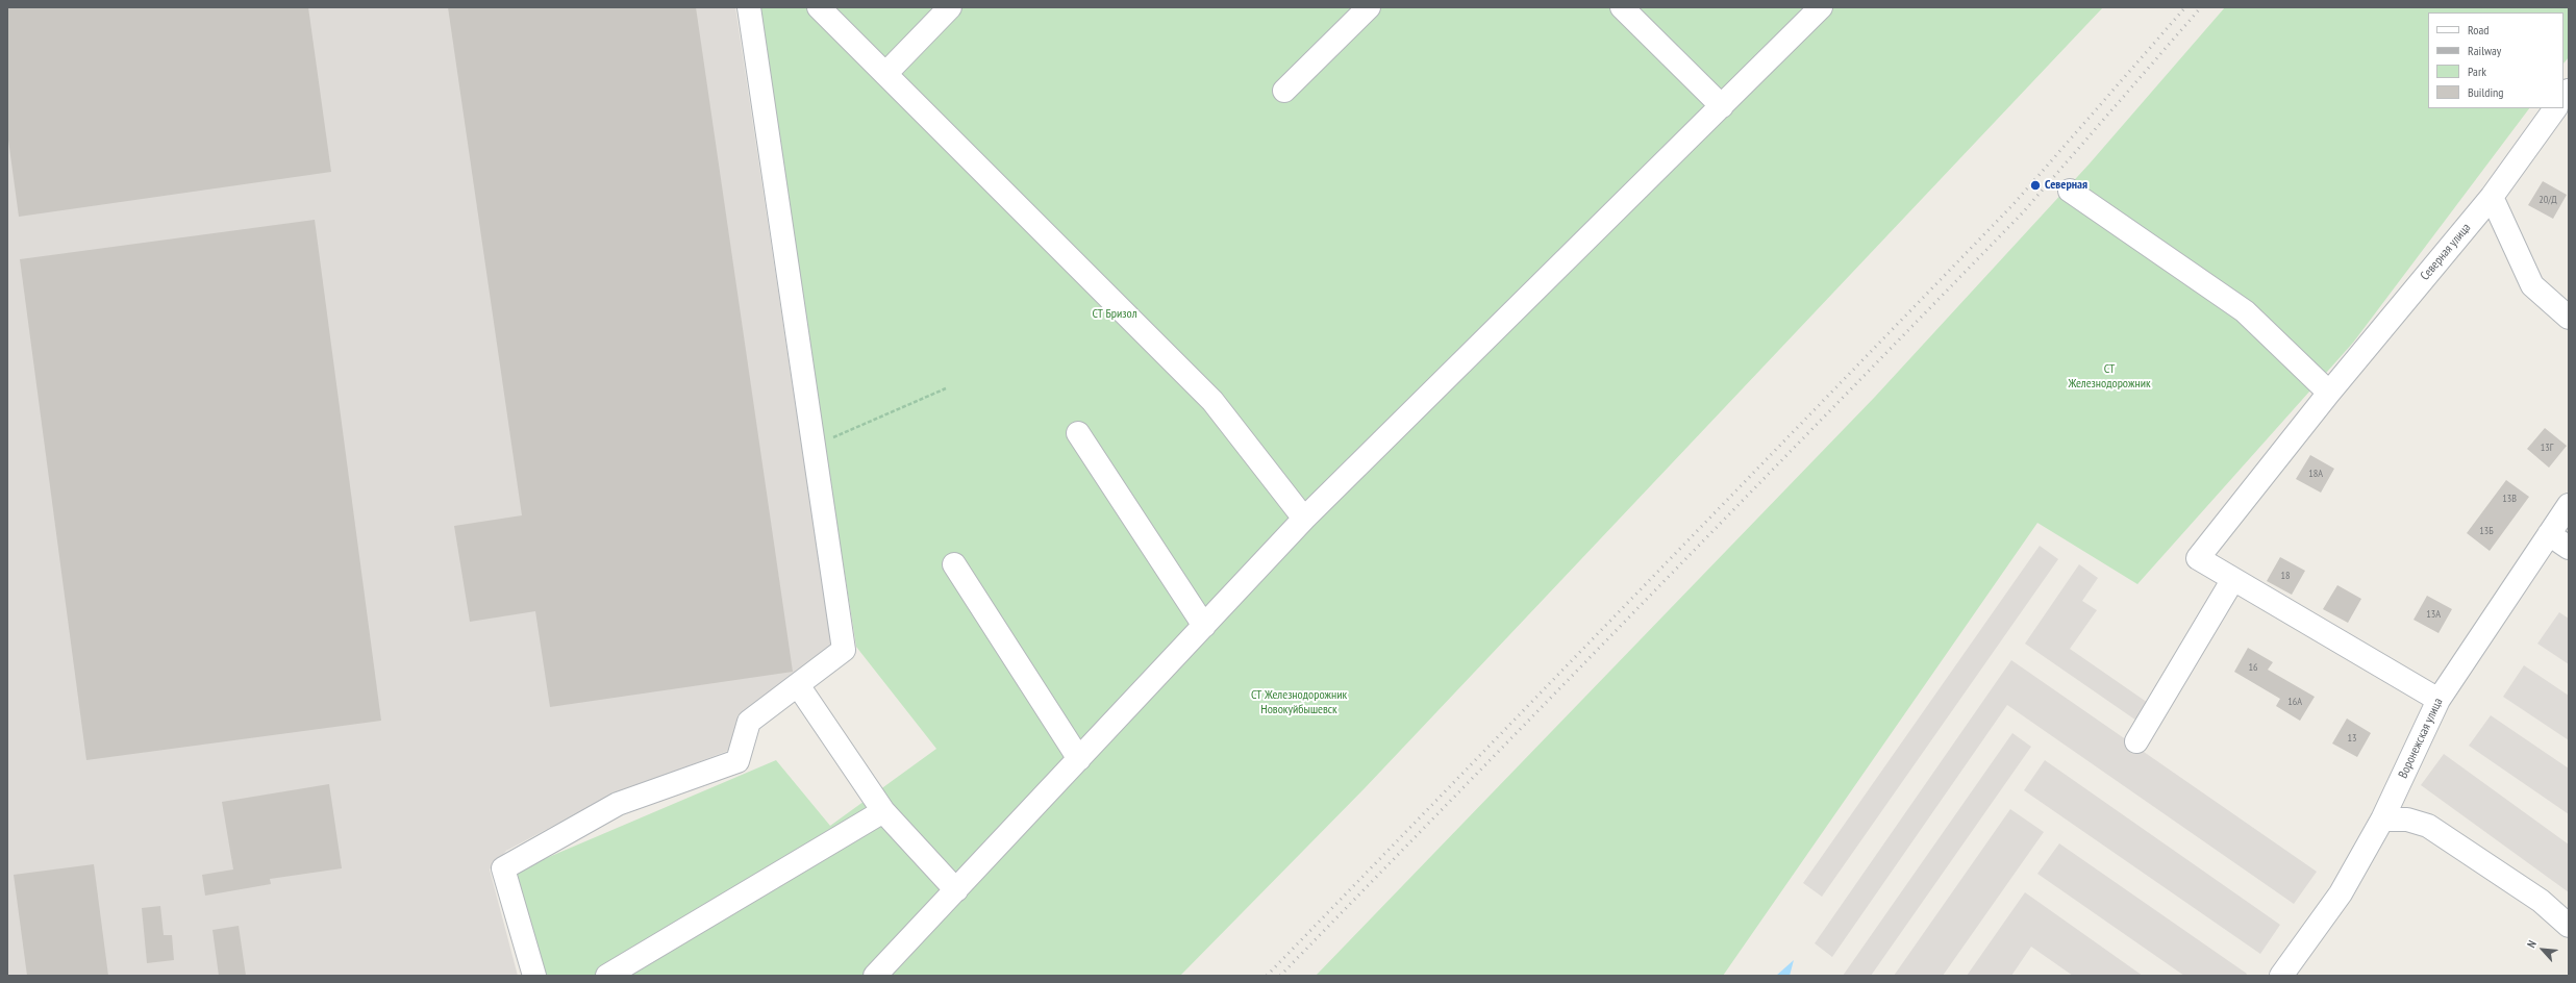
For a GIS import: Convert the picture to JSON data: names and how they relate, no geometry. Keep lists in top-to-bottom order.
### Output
{
  "streets": {
    "street": ["Северная улица", "Воронежская улица"]
  },
  "parks": ["СТ Бризол", "СТ Железнодорожник", "СТ Железнодорожник Новокуйбышевск"],
  "places": ["Северная"],
  "house_numbers": [
    "20/Д",
    "13Г",
    "18А",
    "13В",
    "13Б",
    "18",
    "13А",
    "16",
    "16А",
    "13"
  ],
  "legend": [
    "Road",
    "Railway",
    "Park",
    "Building"
  ],
  "north": "top left"
}
